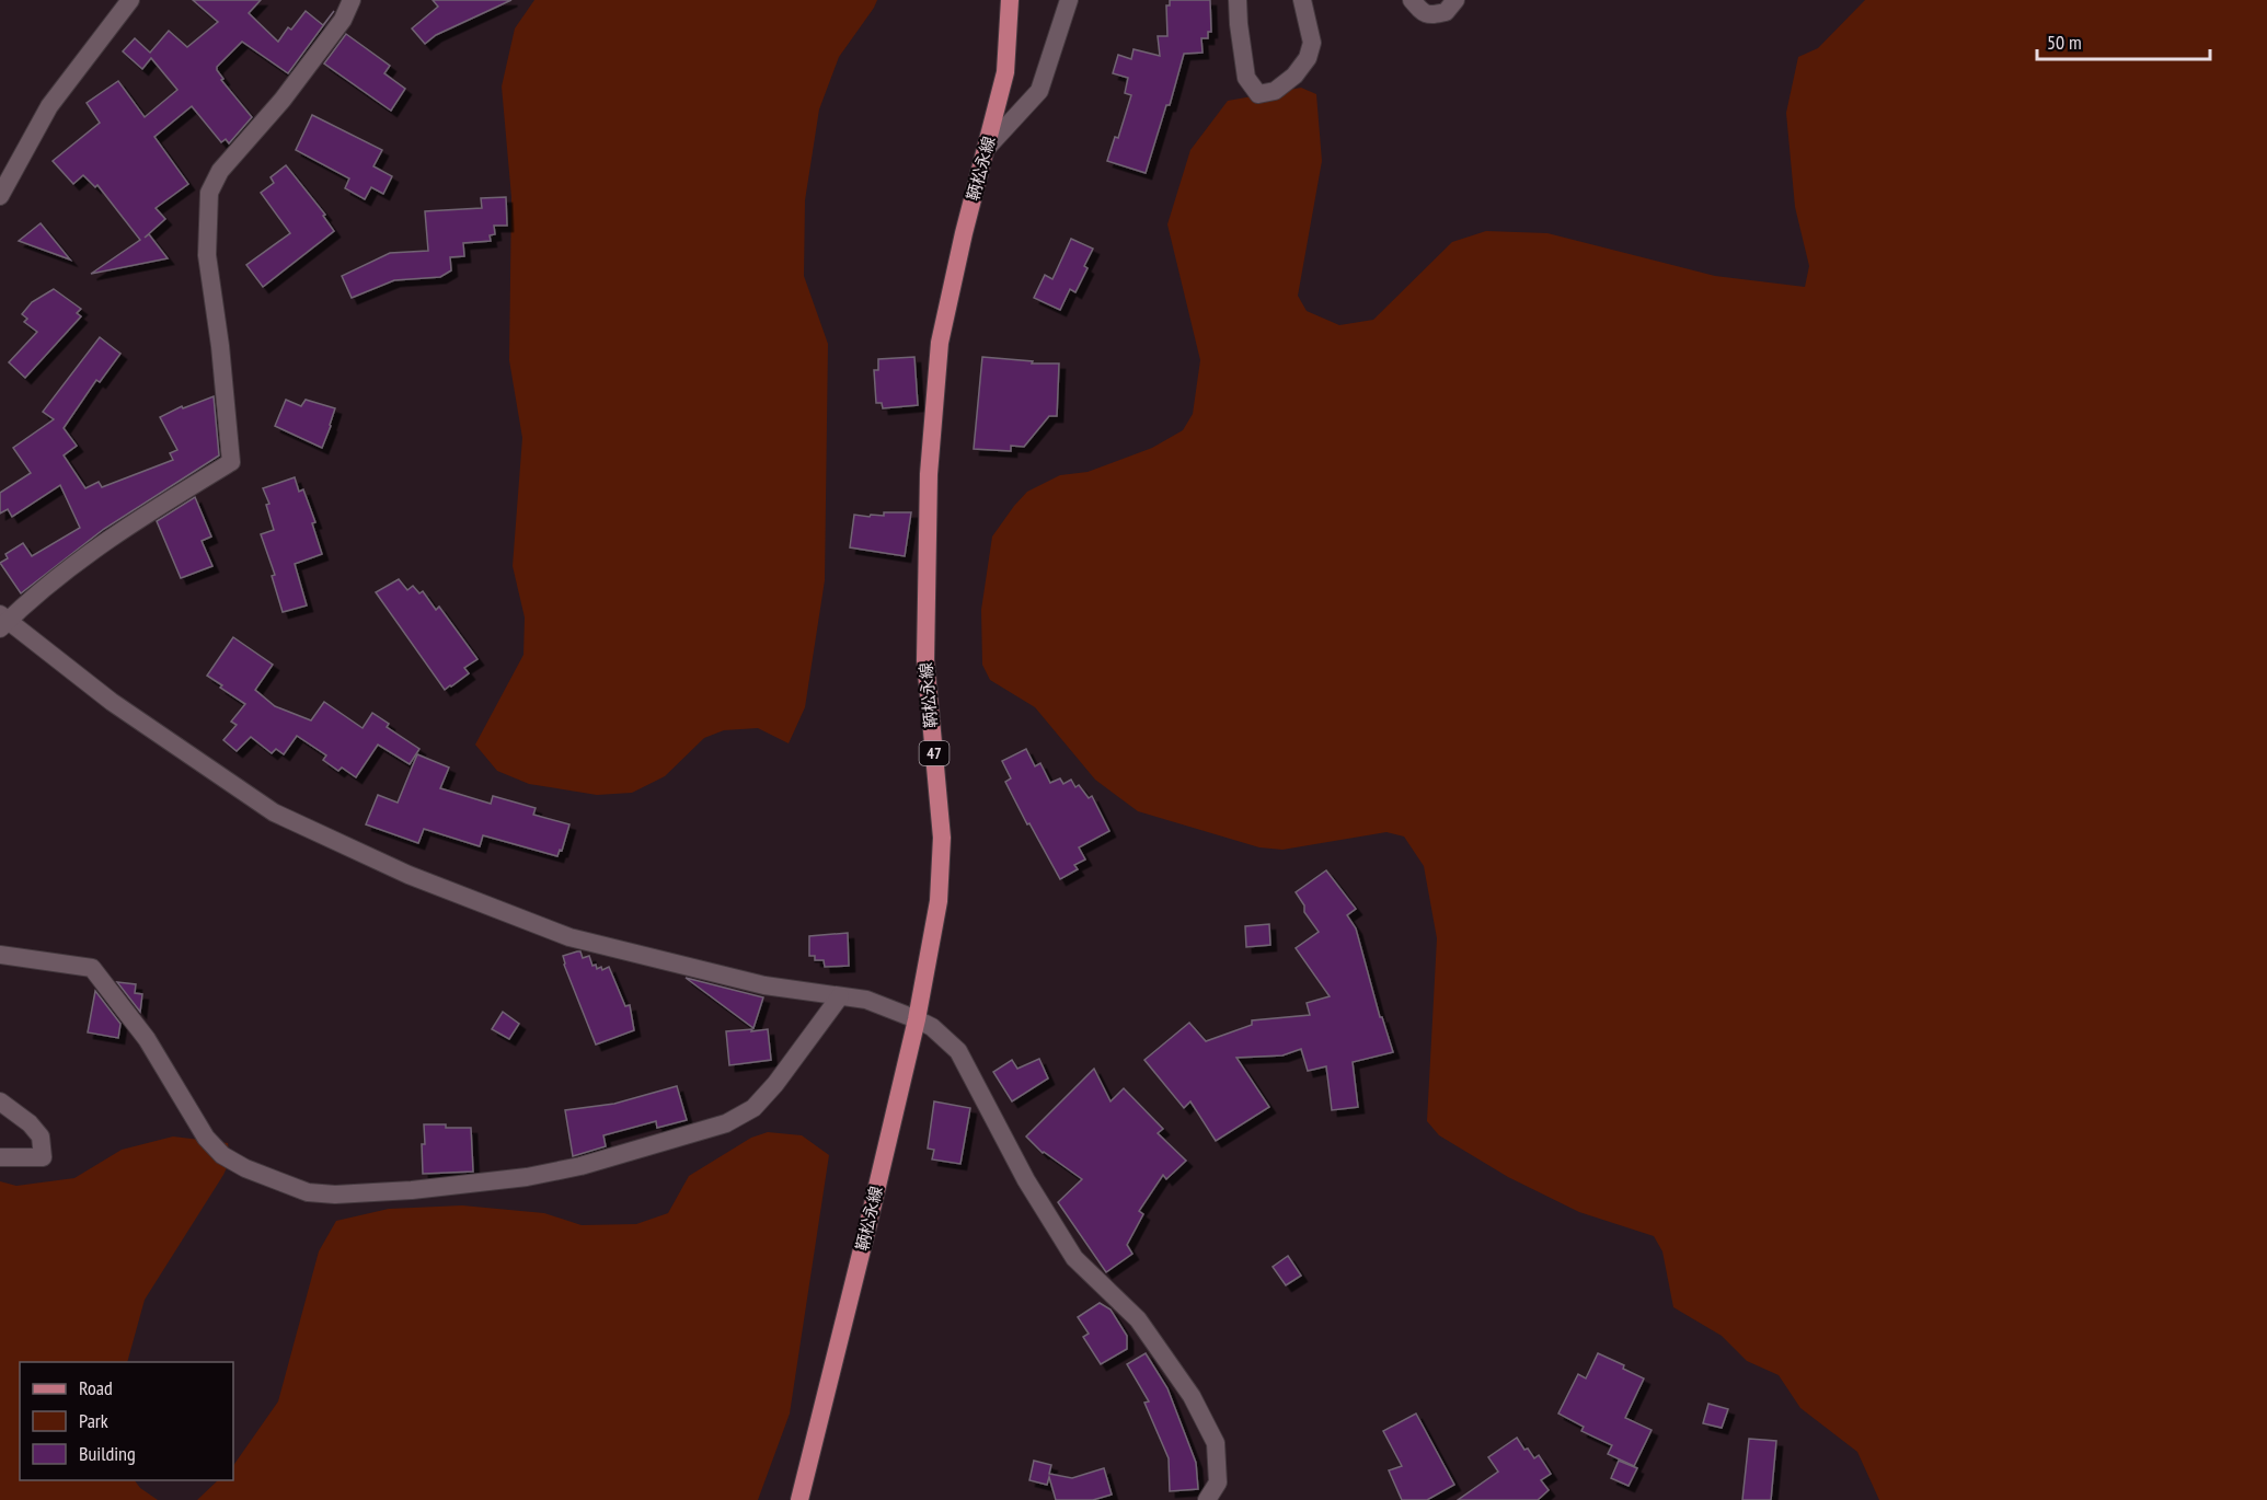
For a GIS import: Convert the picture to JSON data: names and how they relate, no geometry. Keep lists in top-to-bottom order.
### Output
{
  "streets": {
    "main road": ["鞆松永線", "47"]
  },
  "legend": ["Road", "Park", "Building"],
  "scale_bar": "50 m"
}
